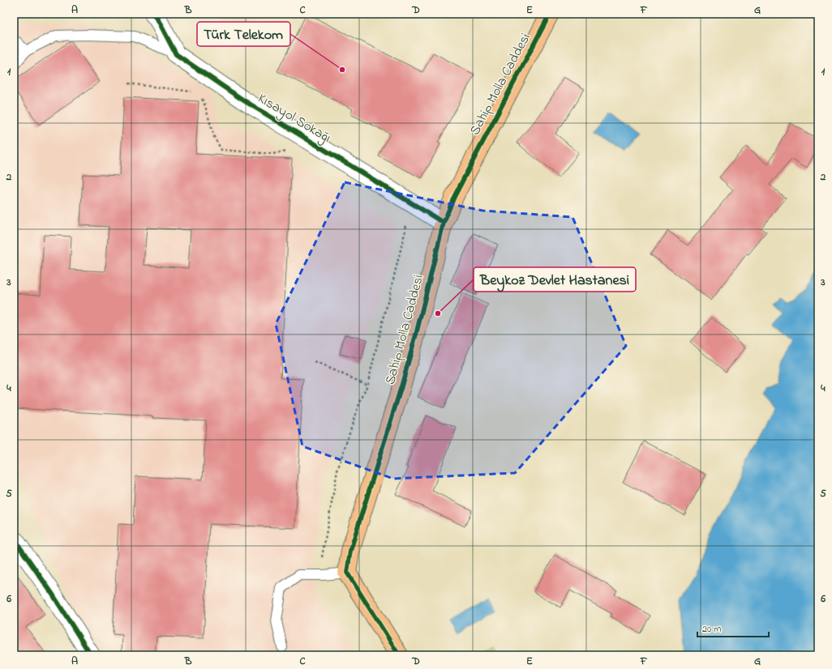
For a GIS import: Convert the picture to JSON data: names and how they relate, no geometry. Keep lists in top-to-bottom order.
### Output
{
  "streets": {
    "main road": ["Sahip Molla Caddesi"],
    "street": ["Kısayol Sokağı"]
  },
  "crossings": [
    ["Sahip Molla Caddesi", "Kısayol Sokağı"]
  ],
  "places": ["Türk Telekom", "Beykoz Devlet Hastanesi"],
  "scale_bar": "20 m",
  "grid": {
    "columns": [
      "A",
      "B",
      "C",
      "D",
      "E",
      "F",
      "G"
    ],
    "rows": [
      "1",
      "2",
      "3",
      "4",
      "5",
      "6"
    ]
  }
}
